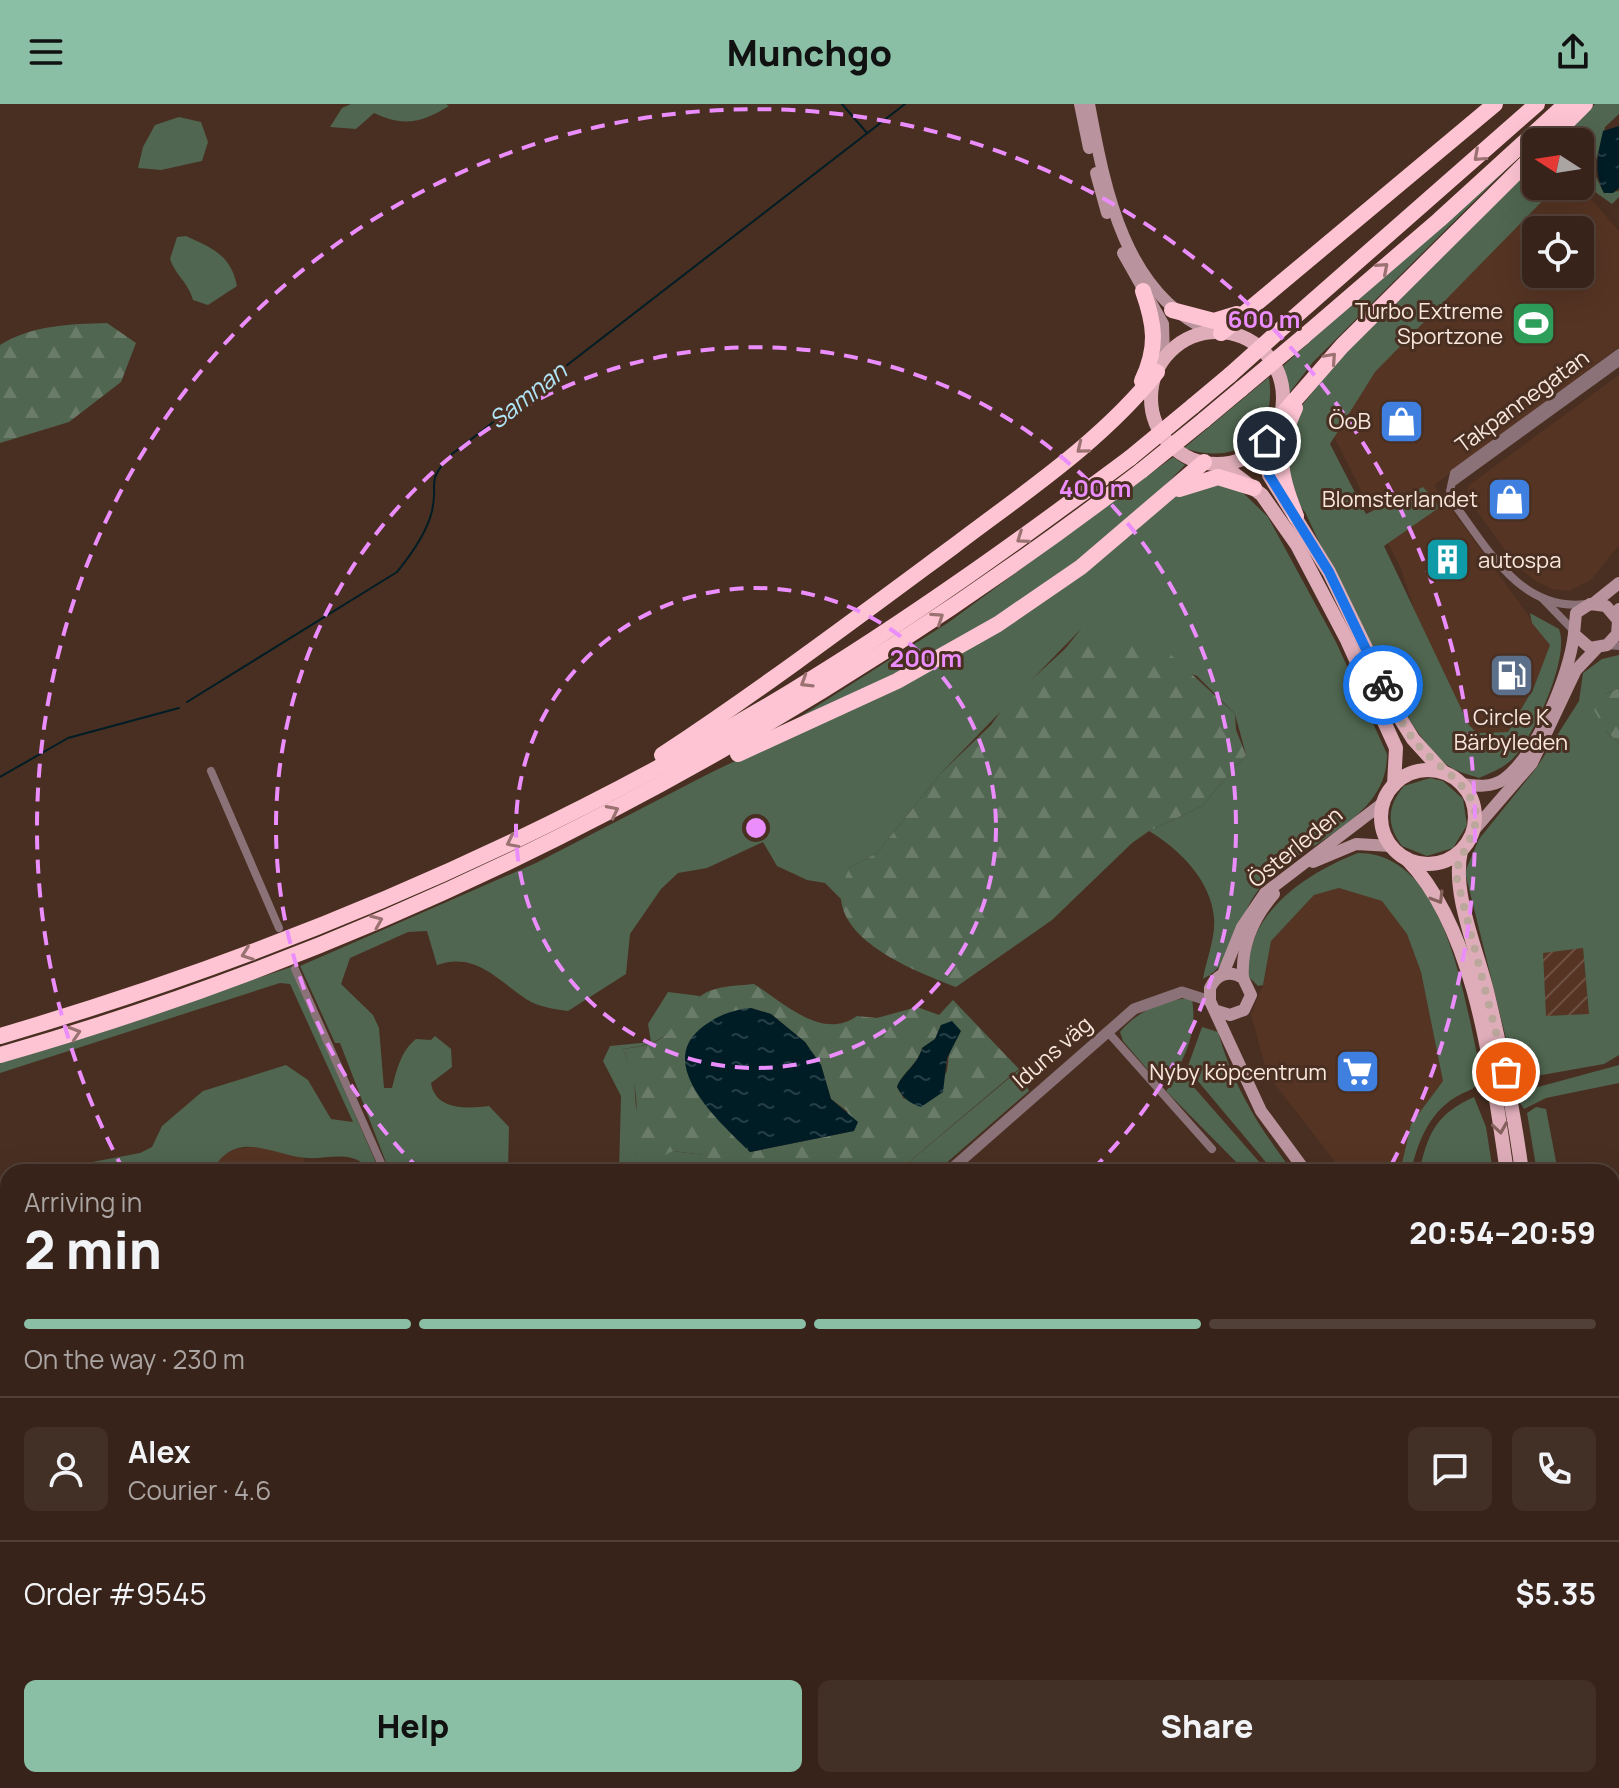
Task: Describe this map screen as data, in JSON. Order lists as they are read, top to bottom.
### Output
{
  "streets": {
    "main road": ["Österleden"],
    "street": ["Takpannegatan", "Iduns väg"]
  },
  "water": ["Samnan"],
  "places": {
    "sports": ["Turbo Extreme Sportzone"],
    "shop": ["ÖoB", "Blomsterlandet"],
    "building": ["autospa"],
    "fuel station": ["Circle K Bärbyleden"],
    "supermarket": ["Nyby köpcentrum"]
  },
  "north": "left",
  "page": {
    "header": "Munchgo",
    "heading": ["2 min", "Arriving in", "20:54–20:59"],
    "panel": [
      "Alex",
      "Courier · 4.6",
      "Order #9545",
      "$5.35"
    ],
    "bar": "On the way · 230 m",
    "buttons": ["Help", "Share"]
  },
  "rings": ["600 m", "400 m", "200 m"]
}
